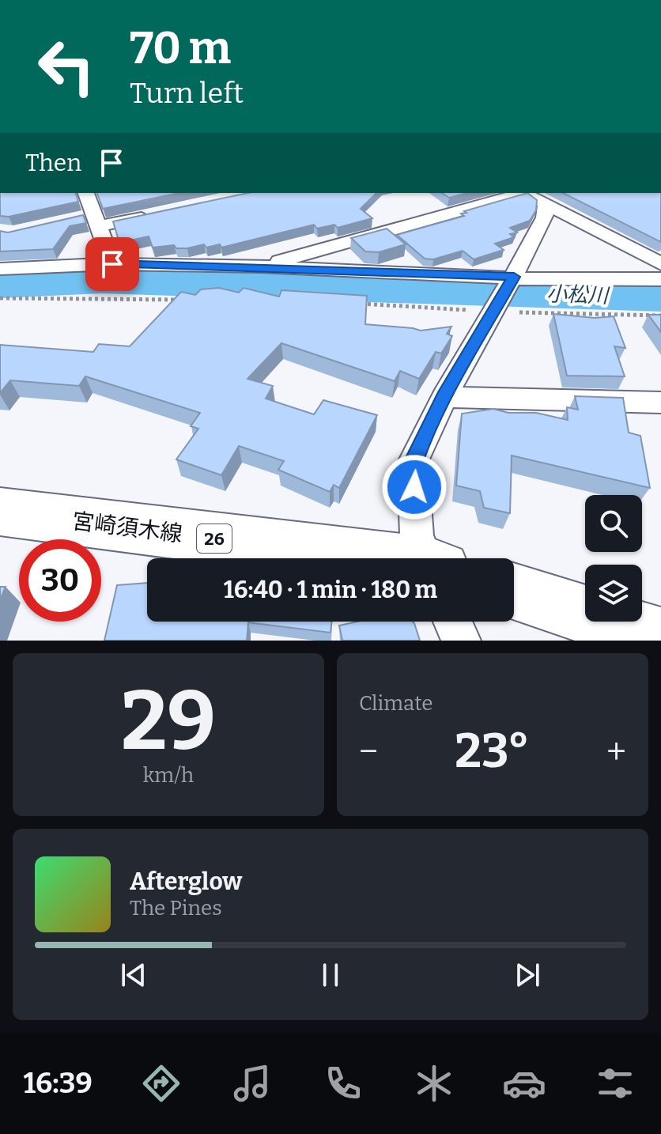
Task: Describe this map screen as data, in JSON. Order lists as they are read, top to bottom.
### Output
{
  "streets": {
    "main road": ["宮崎須木線", "26"]
  },
  "water": ["小松川"],
  "page": {
    "turn": ["70 m", "Turn left"],
    "then": "Then",
    "limit": "30",
    "trip": "16:40 · 1 min · 180 m",
    "tile": [
      ["29", "km/h"],
      "Climate"
    ],
    "heat": ["−", "23°", "+"],
    "song": ["Afterglow", "The Pines"],
    "tabs": "16:39"
  }
}
